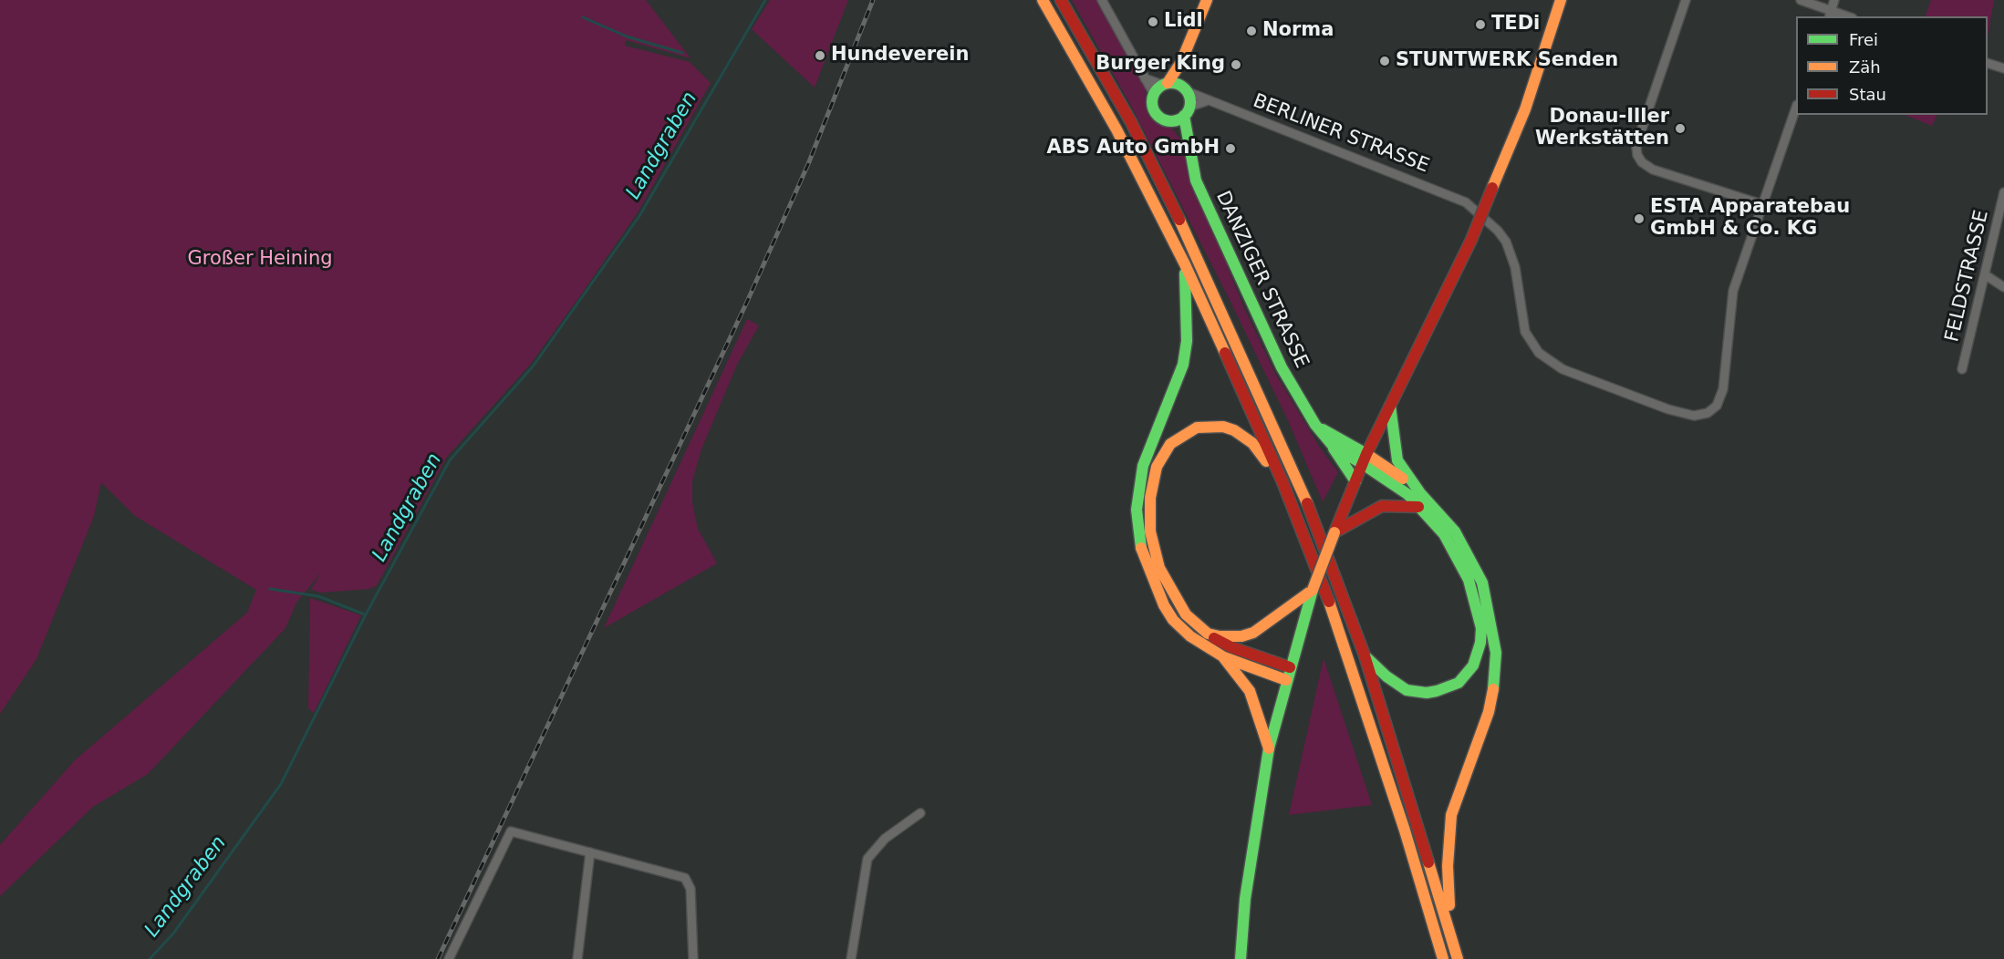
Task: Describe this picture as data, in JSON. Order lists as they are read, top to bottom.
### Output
{
  "streets": {
    "main road": ["DANZIGER STRASSE"],
    "street": ["BERLINER STRASSE", "FELDSTRASSE"]
  },
  "crossings": [
    ["BERLINER STRASSE", "DANZIGER STRASSE"]
  ],
  "water": ["Landgraben"],
  "parks": ["Großer Heining"],
  "places": [
    "Lidl",
    "TEDi",
    "Norma",
    "Hundeverein",
    "STUNTWERK Senden",
    "Burger King",
    "Donau-Iller Werkstätten",
    "ABS Auto GmbH",
    "ESTA Apparatebau GmbH & Co. KG"
  ],
  "legend": ["Frei", "Zäh", "Stau"]
}
